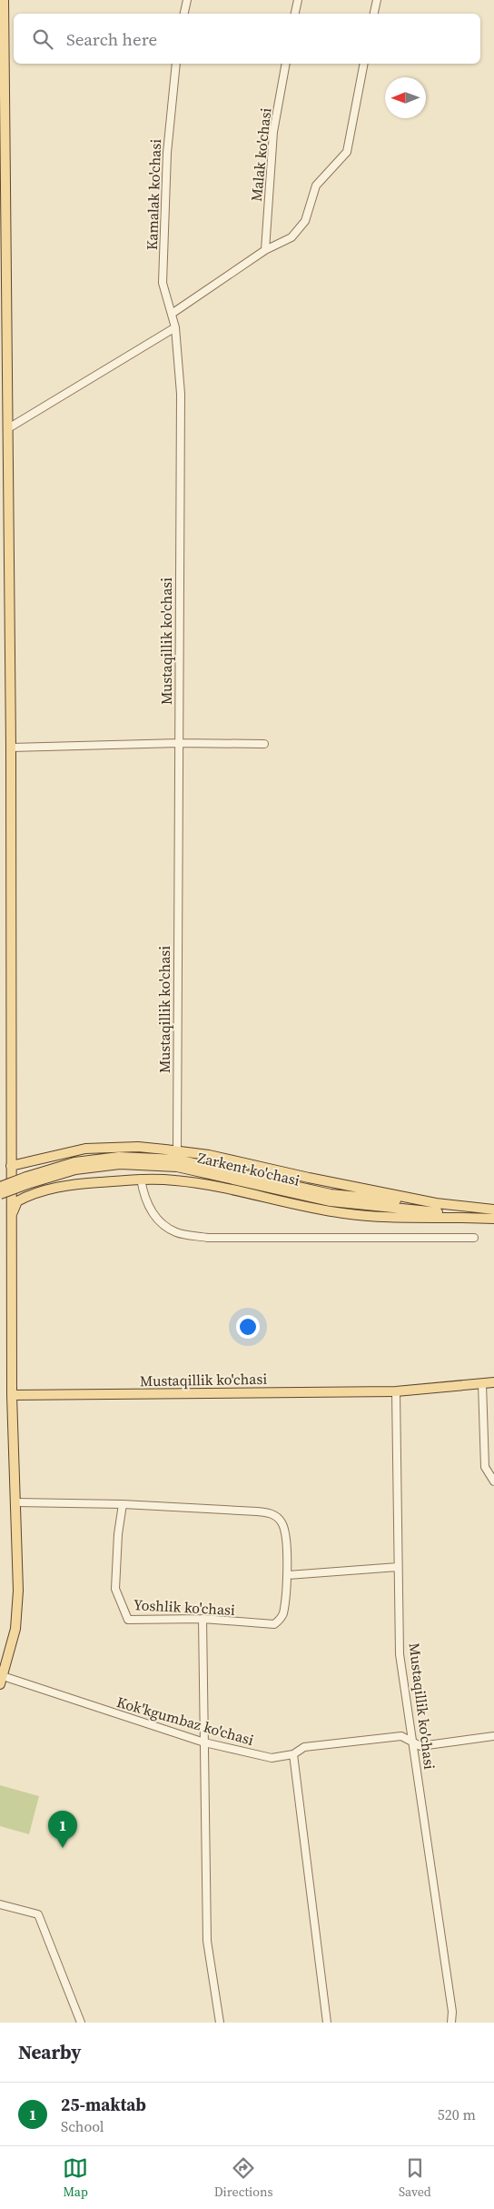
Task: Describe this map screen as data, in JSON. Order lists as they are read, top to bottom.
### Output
{
  "streets": {
    "main road": ["Mustaqillik ko'chasi", "Zarkent ko'chasi"],
    "street": [
      "Malak ko'chasi",
      "Kamalak ko'chasi",
      "Yoshlik ko'chasi",
      "Kok'kgumbaz ko'chasi"
    ]
  },
  "crossings": [
    ["Kamalak ko'chasi", "Mustaqillik ko'chasi"],
    ["Mustaqillik ko'chasi", "Kok'kgumbaz ko'chasi"]
  ],
  "north": "left",
  "page": {
    "search": "Search here",
    "pins": "1",
    "heading": "Nearby",
    "list": [
      {
        "mark": "1",
        "name": "25-maktab",
        "note": "School",
        "value": "520 m"
      }
    ],
    "nav": ["Map", "Directions", "Saved"]
  }
}
